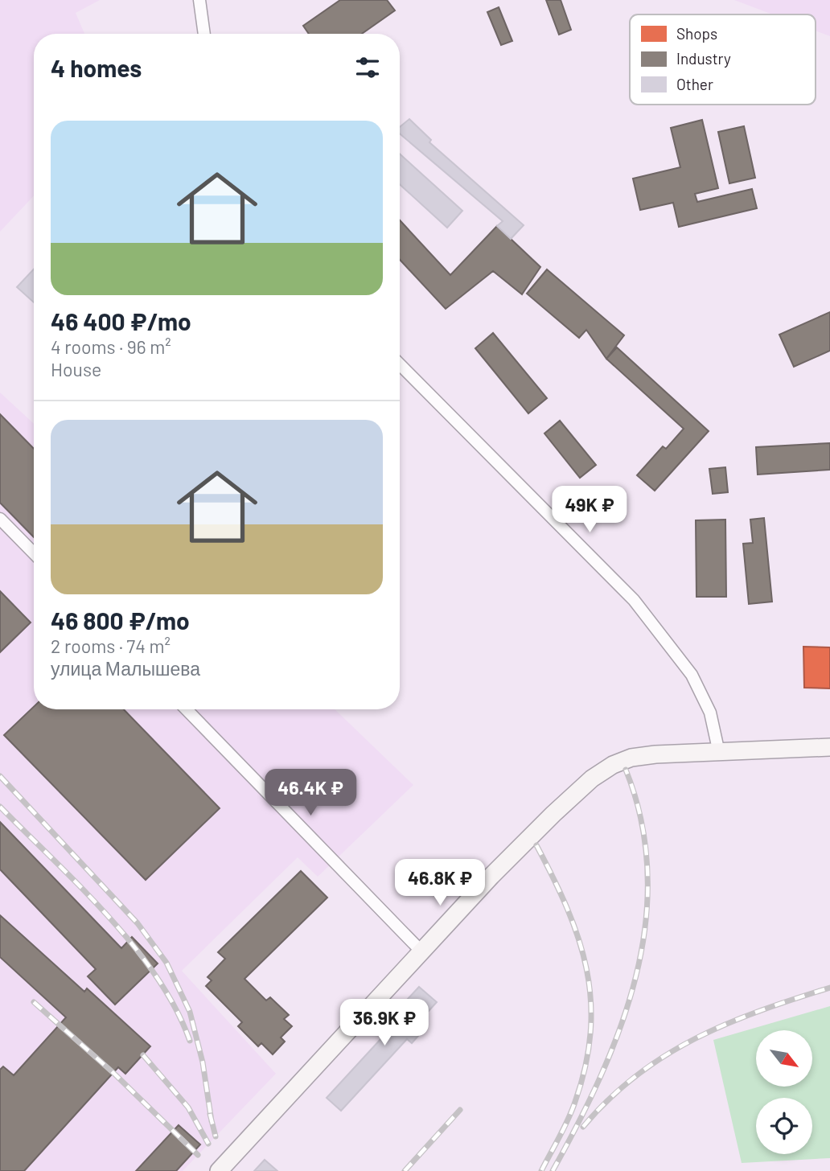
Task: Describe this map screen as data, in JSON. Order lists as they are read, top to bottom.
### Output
{
  "legend": ["Shops", "Industry", "Other"],
  "north": "bottom right",
  "page": {
    "heading": "4 homes",
    "list": [
      {
        "name": "46 400 ₽/mo",
        "note": "4 rooms · 96 m² · House"
      },
      {
        "name": "46 800 ₽/mo",
        "note": "2 rooms · 74 m² · улица Малышева"
      }
    ],
    "price": [
      "49K ₽",
      "46.4K ₽",
      "46.8K ₽",
      "36.9K ₽"
    ]
  }
}
